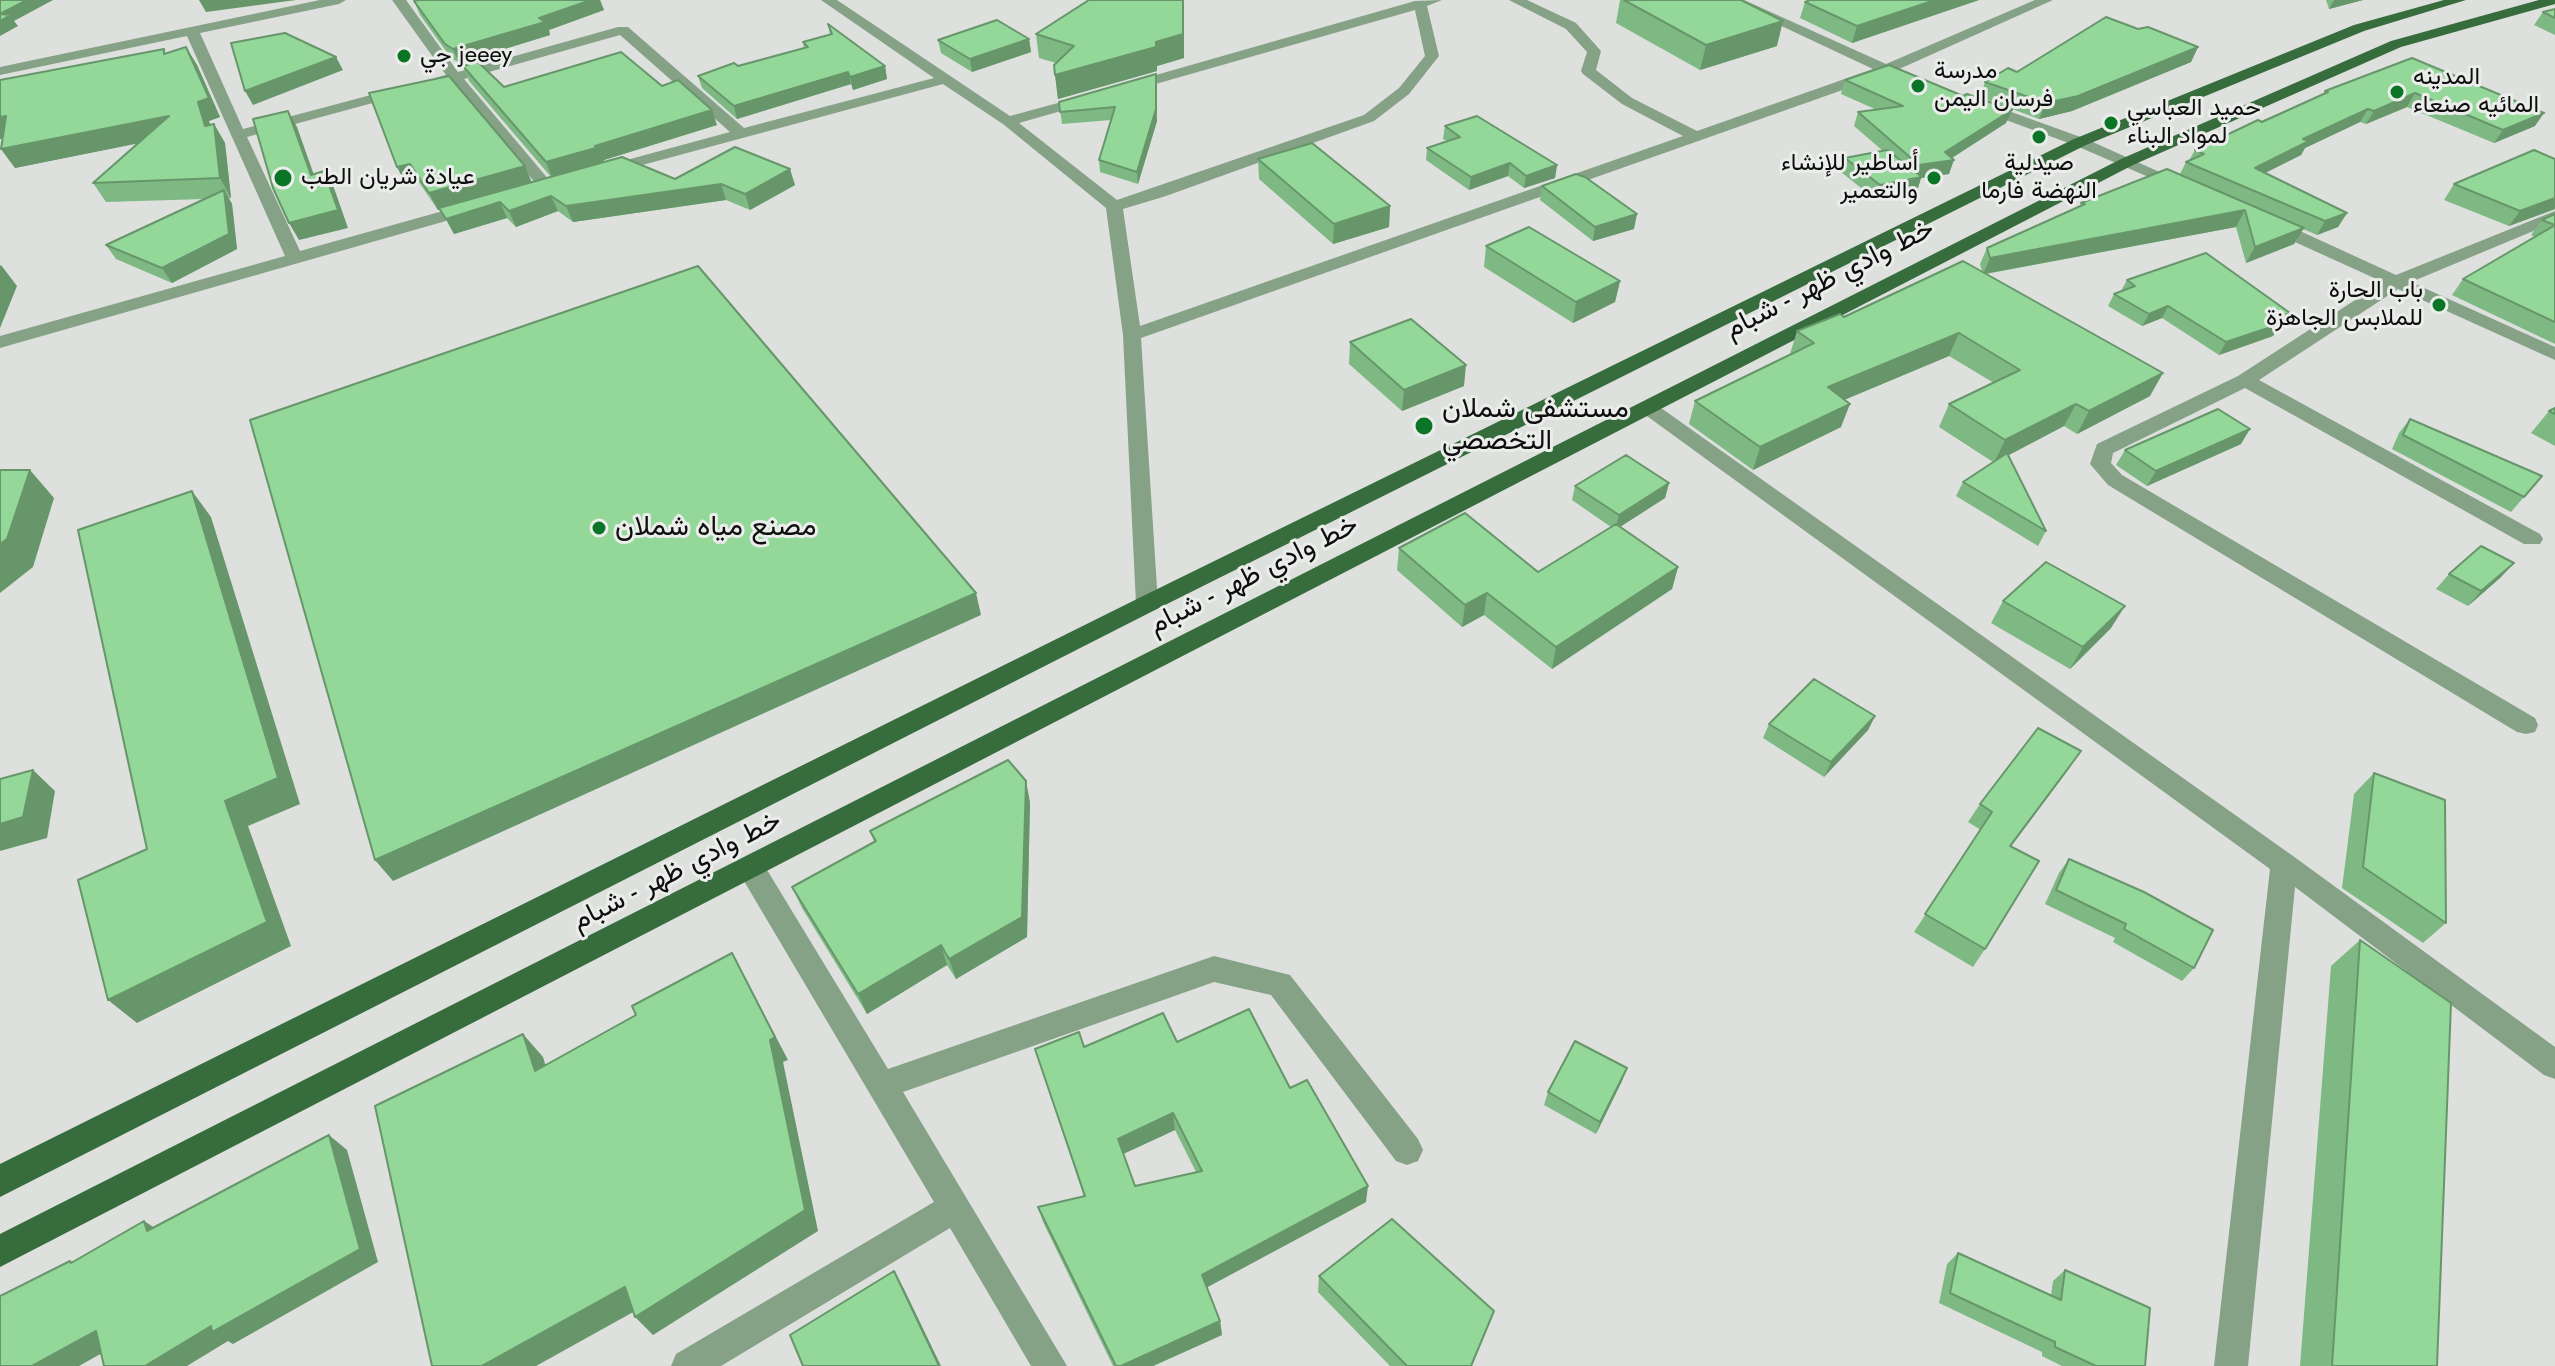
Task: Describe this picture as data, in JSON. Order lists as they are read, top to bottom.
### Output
{
  "streets": {
    "main road": ["خط وادي ظهر - شبام"]
  },
  "places": [
    "جي jeeey",
    "مدرسة فرسان اليمن",
    "المدينه المائيه صنعاء",
    "حميد العباسي لمواد البناء",
    "صيدلية النهضة فارما",
    "عيادة شريان الطب",
    "أساطير للإنشاء والتعمير",
    "باب الحارة للملابس الجاهزة",
    "مستشفى شملان التخصصي",
    "مصنع مياه شملان"
  ]
}
